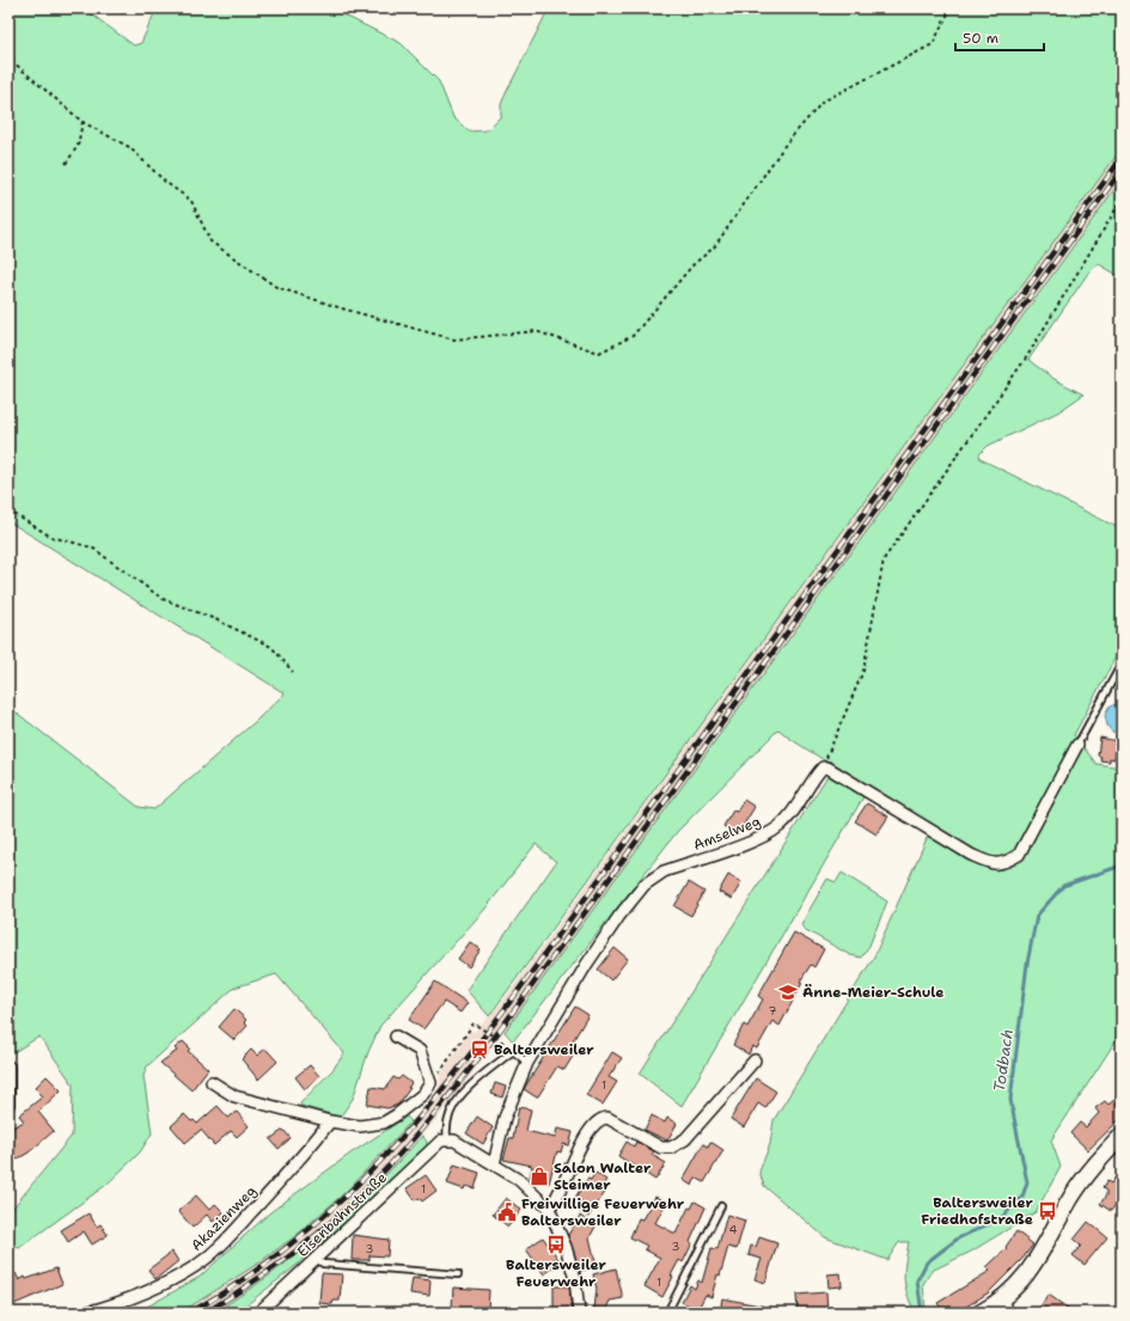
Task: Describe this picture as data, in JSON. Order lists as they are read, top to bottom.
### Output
{
  "streets": {
    "street": ["Amselweg", "Eisenbahnstraße", "Akazienweg"]
  },
  "water": ["Todbach"],
  "places": {
    "school or university": ["Änne-Meier-Schule"],
    "station": ["Baltersweiler"],
    "shop": ["Salon Walter Steimer"],
    "bus stop": ["Baltersweiler Friedhofstraße", "Baltersweiler Feuerwehr"],
    "public building": ["Freiwillige Feuerwehr Baltersweiler"]
  },
  "house_numbers": [
    "7",
    "1",
    "1",
    "4",
    "3",
    "3",
    "1"
  ],
  "scale_bar": "50 m"
}
